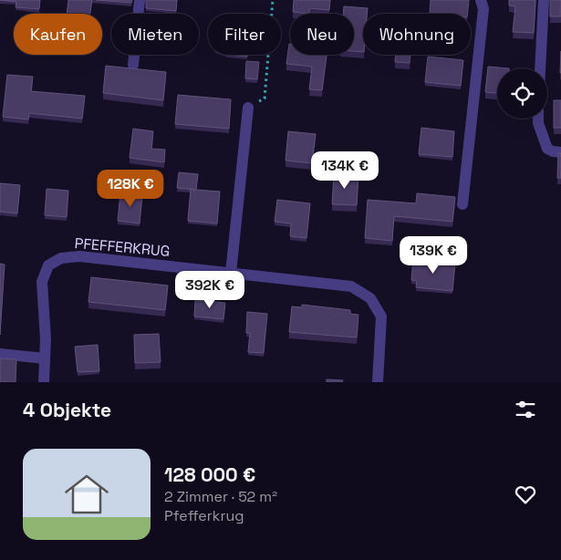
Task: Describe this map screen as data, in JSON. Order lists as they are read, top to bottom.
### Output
{
  "streets": {
    "street": ["PFEFFERKRUG"]
  },
  "page": {
    "chip": [
      "Kaufen",
      "Mieten",
      "Filter",
      "Neu",
      "Wohnung"
    ],
    "price": [
      "134K €",
      "128K €",
      "139K €",
      "392K €"
    ],
    "heading": "4 Objekte",
    "list": [
      {
        "name": "128 000 €",
        "note": "2 Zimmer · 52 m² · Pfefferkrug"
      }
    ]
  }
}
